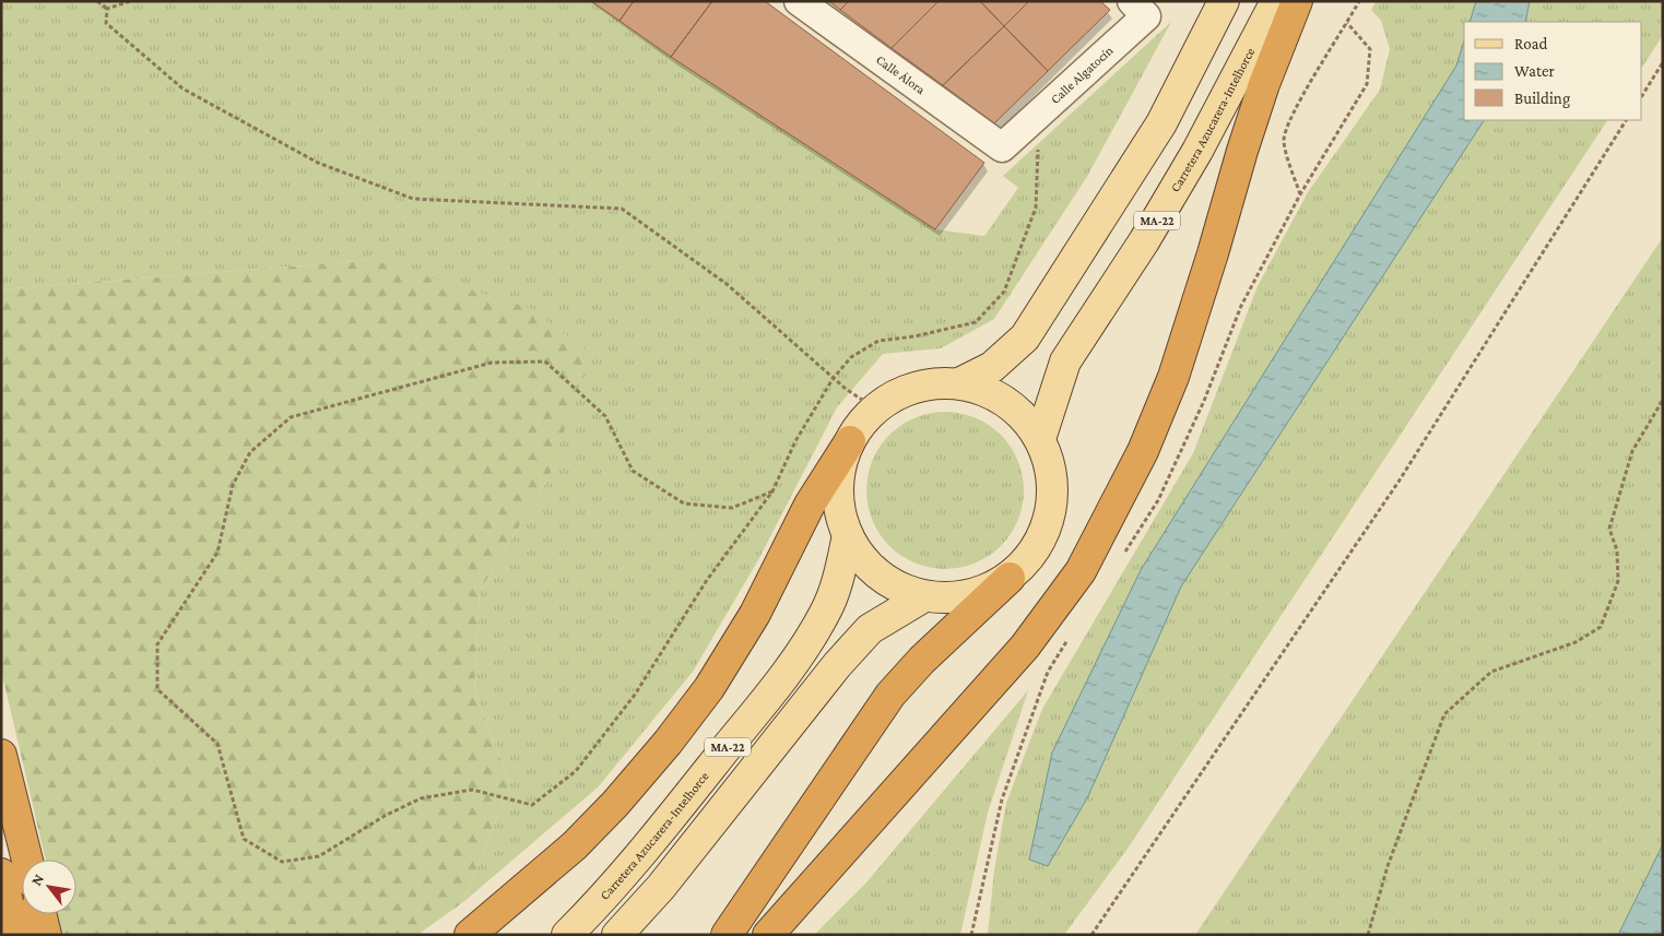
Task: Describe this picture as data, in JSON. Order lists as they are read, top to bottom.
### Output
{
  "streets": {
    "main road": ["Carretera Azucarera-Intelhorce", "MA-22"],
    "street": ["Calle Álora", "Calle Algatocín"]
  },
  "crossings": [
    ["Calle Álora", "Calle Algatocín"],
    ["Carretera Azucarera-Intelhorce", "MA-22"]
  ],
  "legend": ["Road", "Water", "Building"],
  "north": "top left"
}
